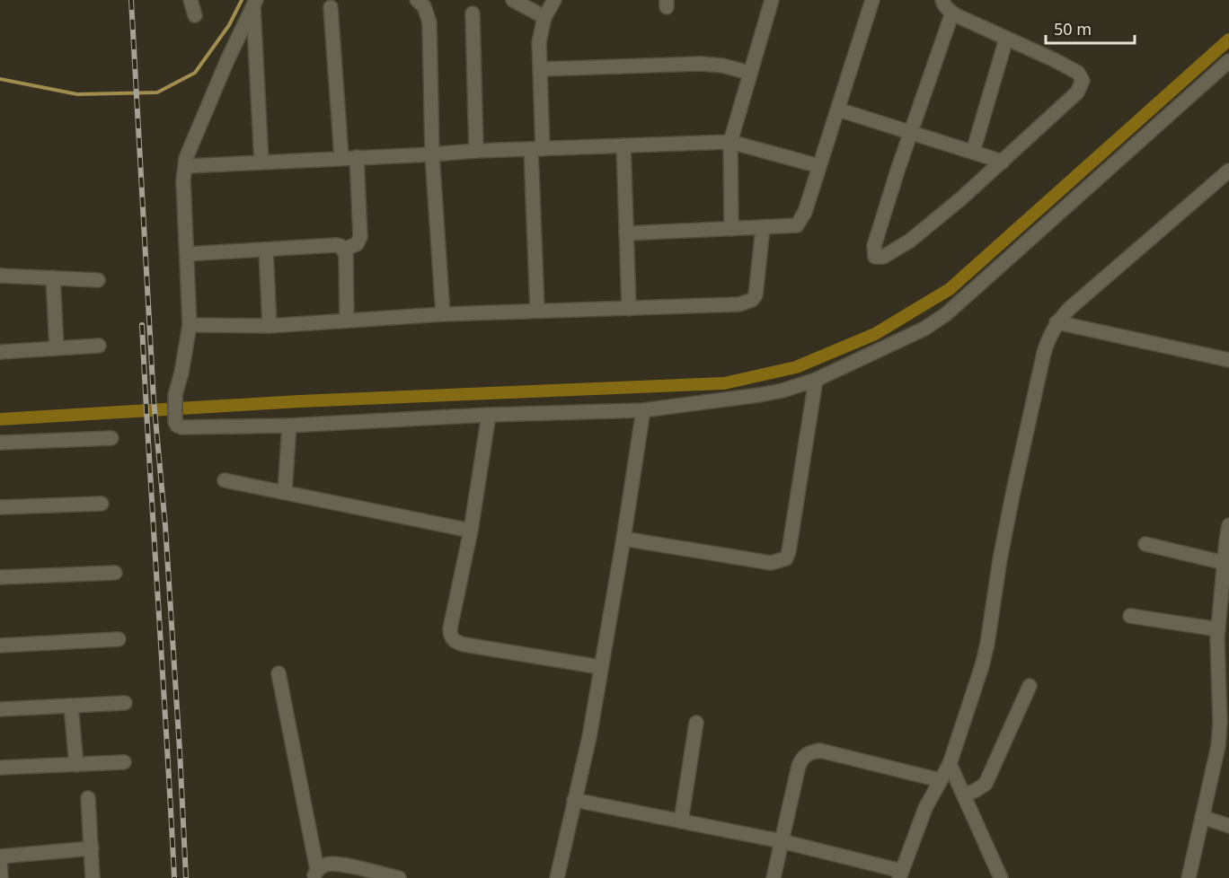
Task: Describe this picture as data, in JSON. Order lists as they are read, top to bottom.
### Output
{
  "scale_bar": "50 m"
}
